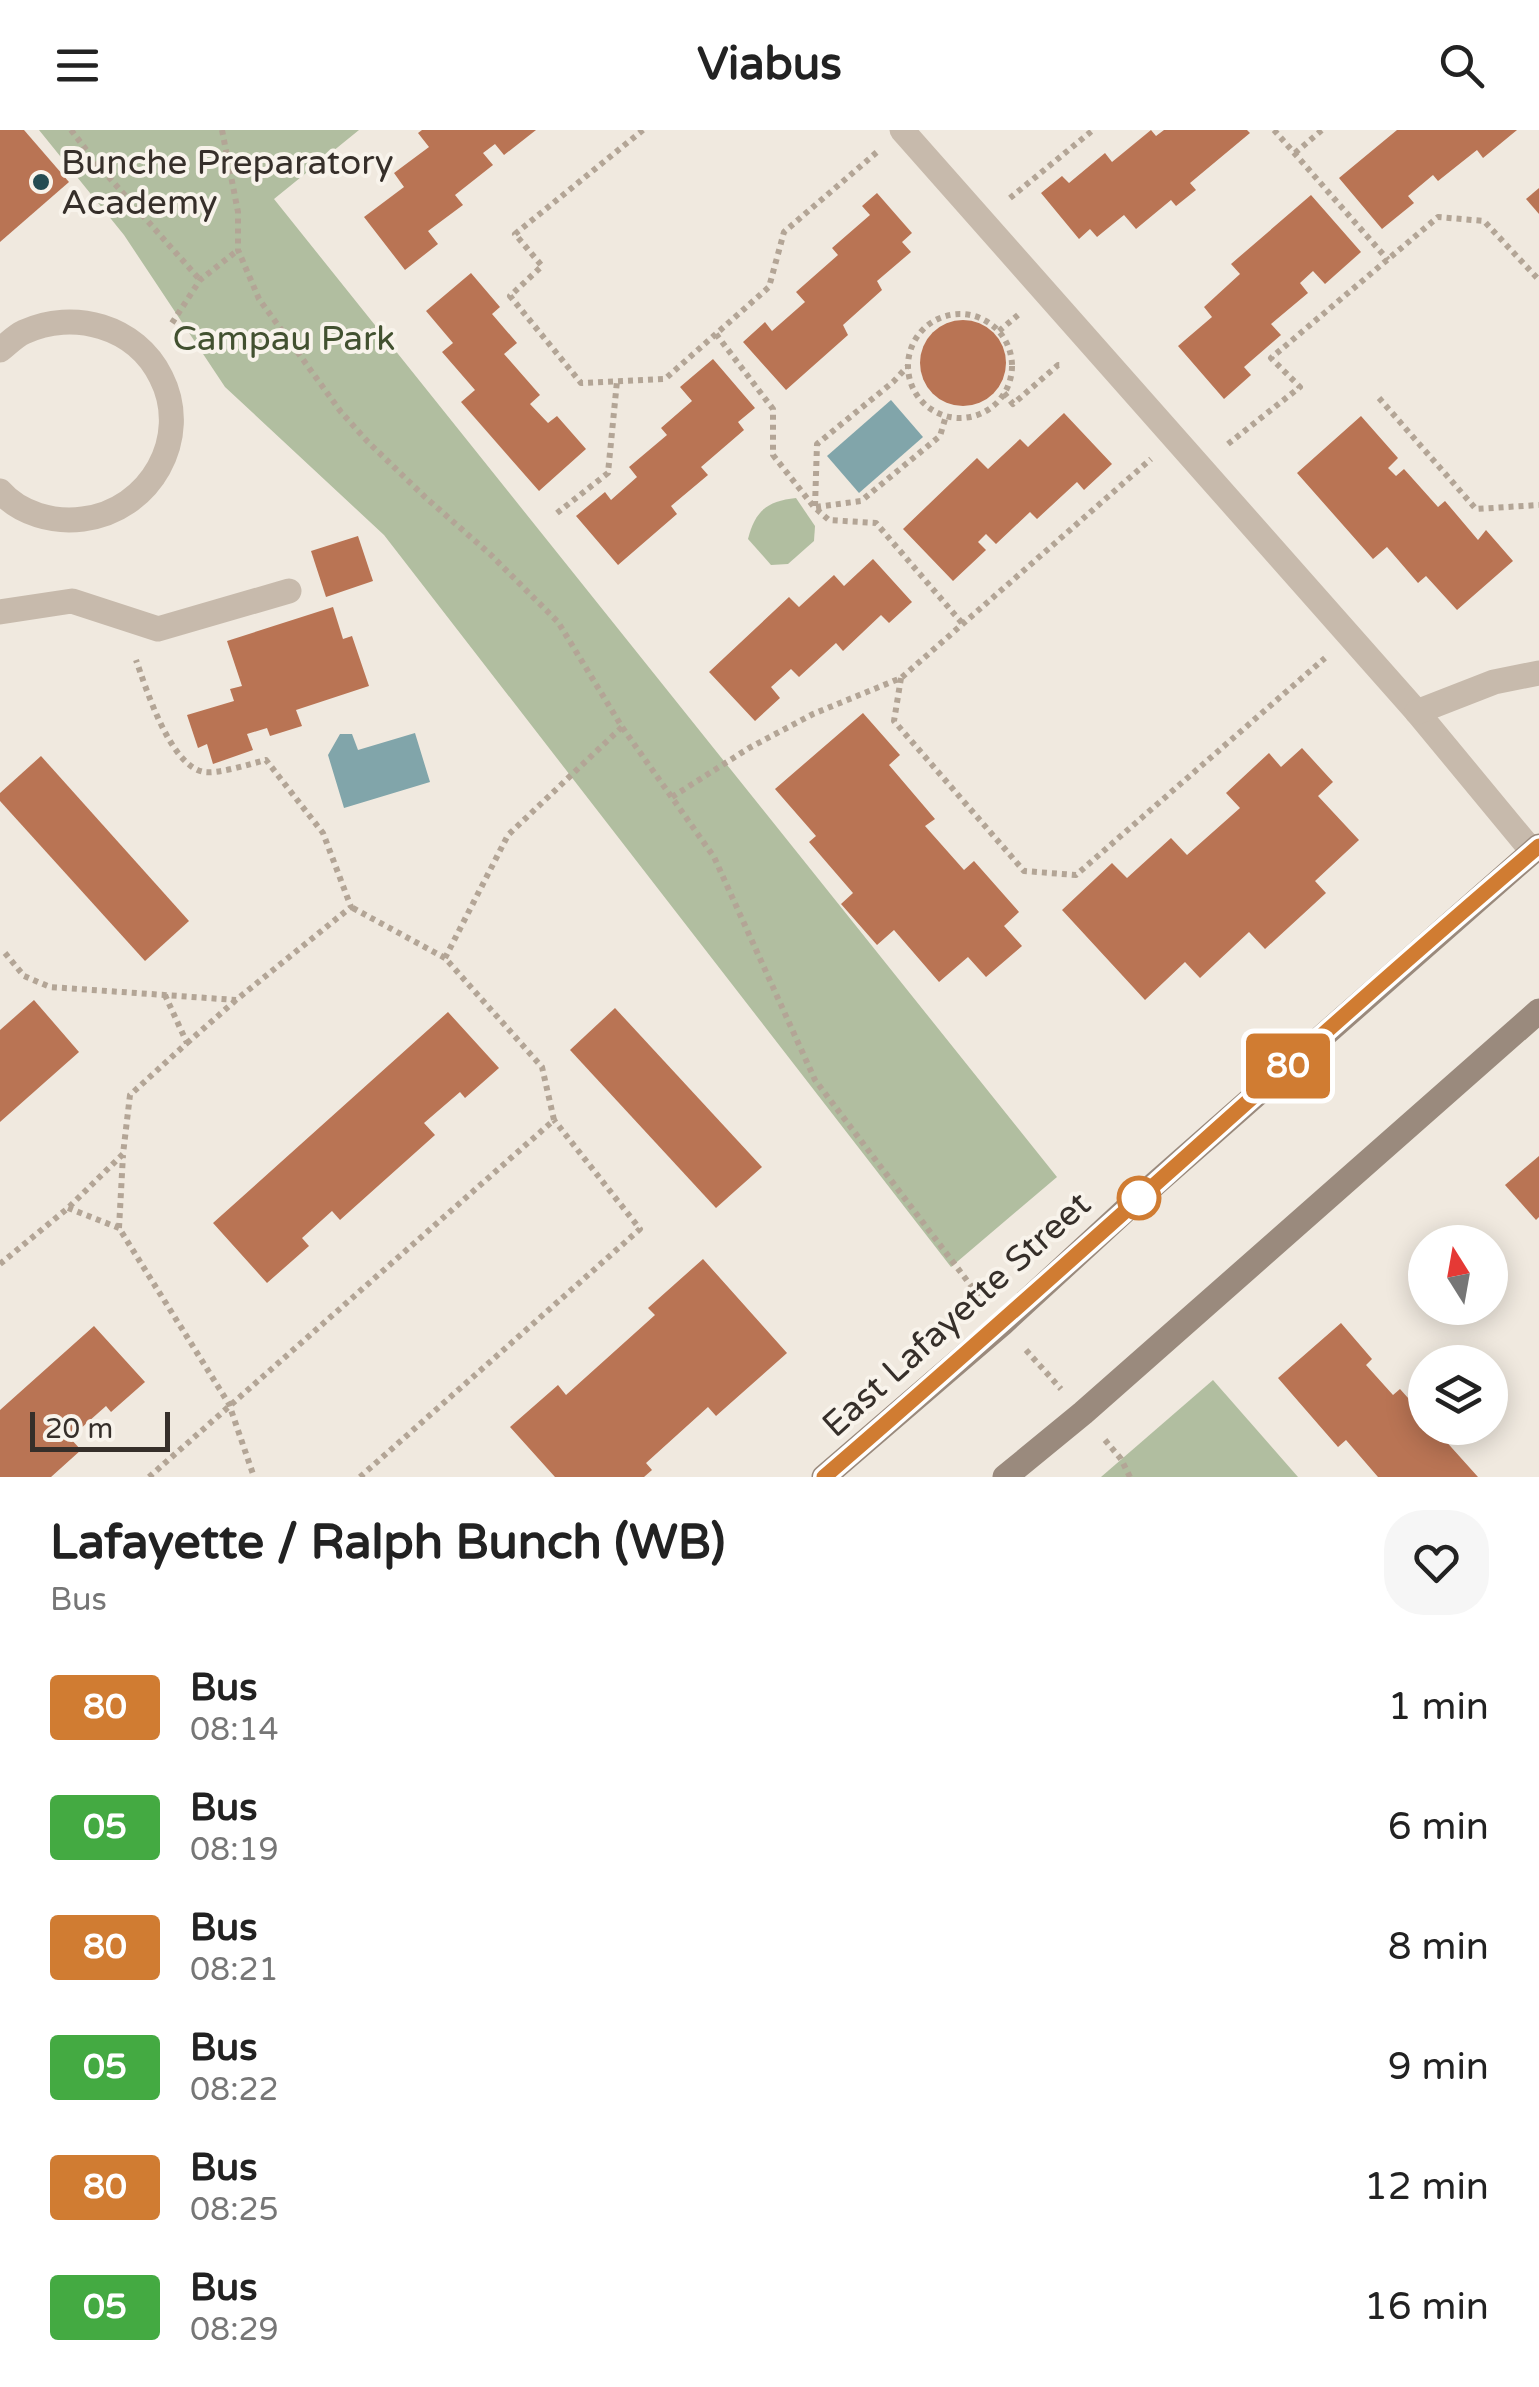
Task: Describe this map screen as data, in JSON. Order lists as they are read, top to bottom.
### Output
{
  "streets": {
    "street": ["East Lafayette Street"]
  },
  "parks": ["Campau Park"],
  "places": ["Bunche Preparatory Academy"],
  "lines": ["bus line 80"],
  "scale_bar": "20 m",
  "north": "top",
  "page": {
    "header": "Viabus",
    "on_map": "80",
    "scale": "20 m",
    "heading": ["Lafayette / Ralph Bunch (WB)", "Bus"],
    "list": [
      {
        "mark": "80",
        "name": "Bus",
        "note": "08:14",
        "value": "1 min"
      },
      {
        "mark": "05",
        "name": "Bus",
        "note": "08:19",
        "value": "6 min"
      },
      {
        "mark": "80",
        "name": "Bus",
        "note": "08:21",
        "value": "8 min"
      },
      {
        "mark": "05",
        "name": "Bus",
        "note": "08:22",
        "value": "9 min"
      },
      {
        "mark": "80",
        "name": "Bus",
        "note": "08:25",
        "value": "12 min"
      },
      {
        "mark": "05",
        "name": "Bus",
        "note": "08:29",
        "value": "16 min"
      }
    ]
  }
}
